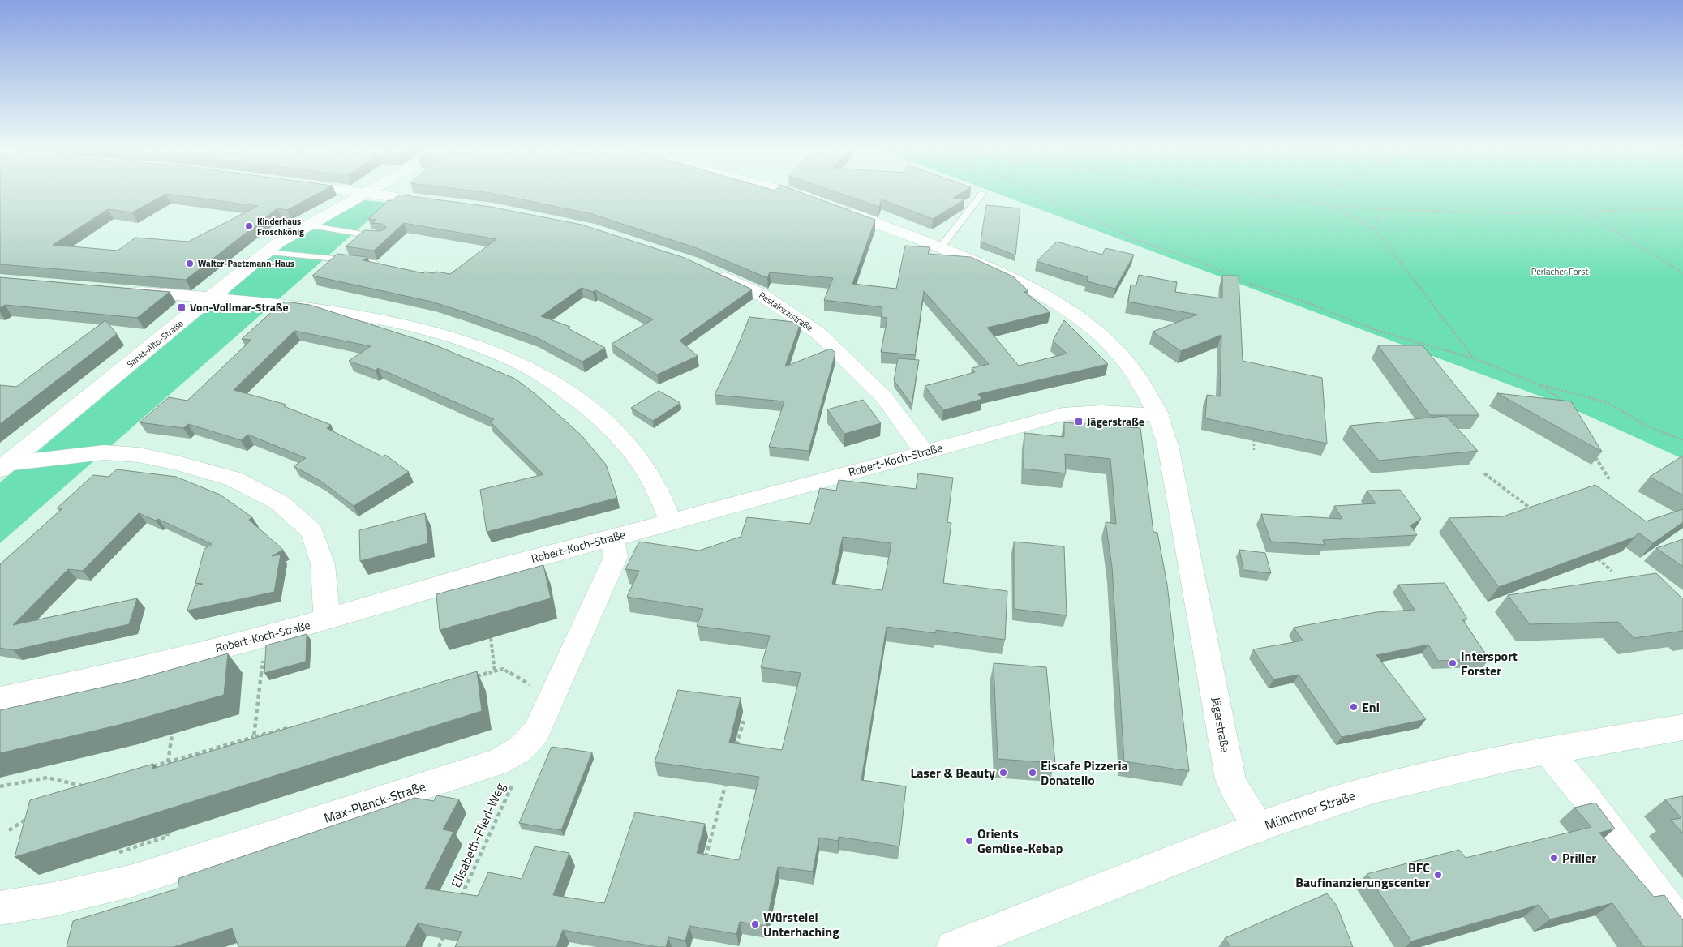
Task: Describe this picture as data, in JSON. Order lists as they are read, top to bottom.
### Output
{
  "streets": {
    "street": [
      "Pestalozzistraße",
      "Sankt-Alto-Straße",
      "Robert-Koch-Straße",
      "Jägerstraße",
      "Max-Planck-Straße",
      "Münchner Straße"
    ],
    "path": ["Elisabeth-Flierl-Weg"]
  },
  "crossings": [
    ["Pestalozzistraße", "Robert-Koch-Straße"],
    ["Robert-Koch-Straße", "Jägerstraße"],
    ["Robert-Koch-Straße", "Max-Planck-Straße"],
    ["Jägerstraße", "Münchner Straße"]
  ],
  "parks": ["Perlacher Forst"],
  "places": {
    "other": [
      "Kinderhaus Froschkönig",
      "Walter-Paetzmann-Haus",
      "Intersport Forster",
      "Eni",
      "Laser & Beauty",
      "Eiscafe Pizzeria Donatello",
      "Orients Gemüse-Kebap",
      "Priller",
      "BFC Baufinanzierungscenter",
      "Würstelei Unterhaching"
    ],
    "transit": ["Von-Vollmar-Straße", "Jägerstraße"]
  }
}
